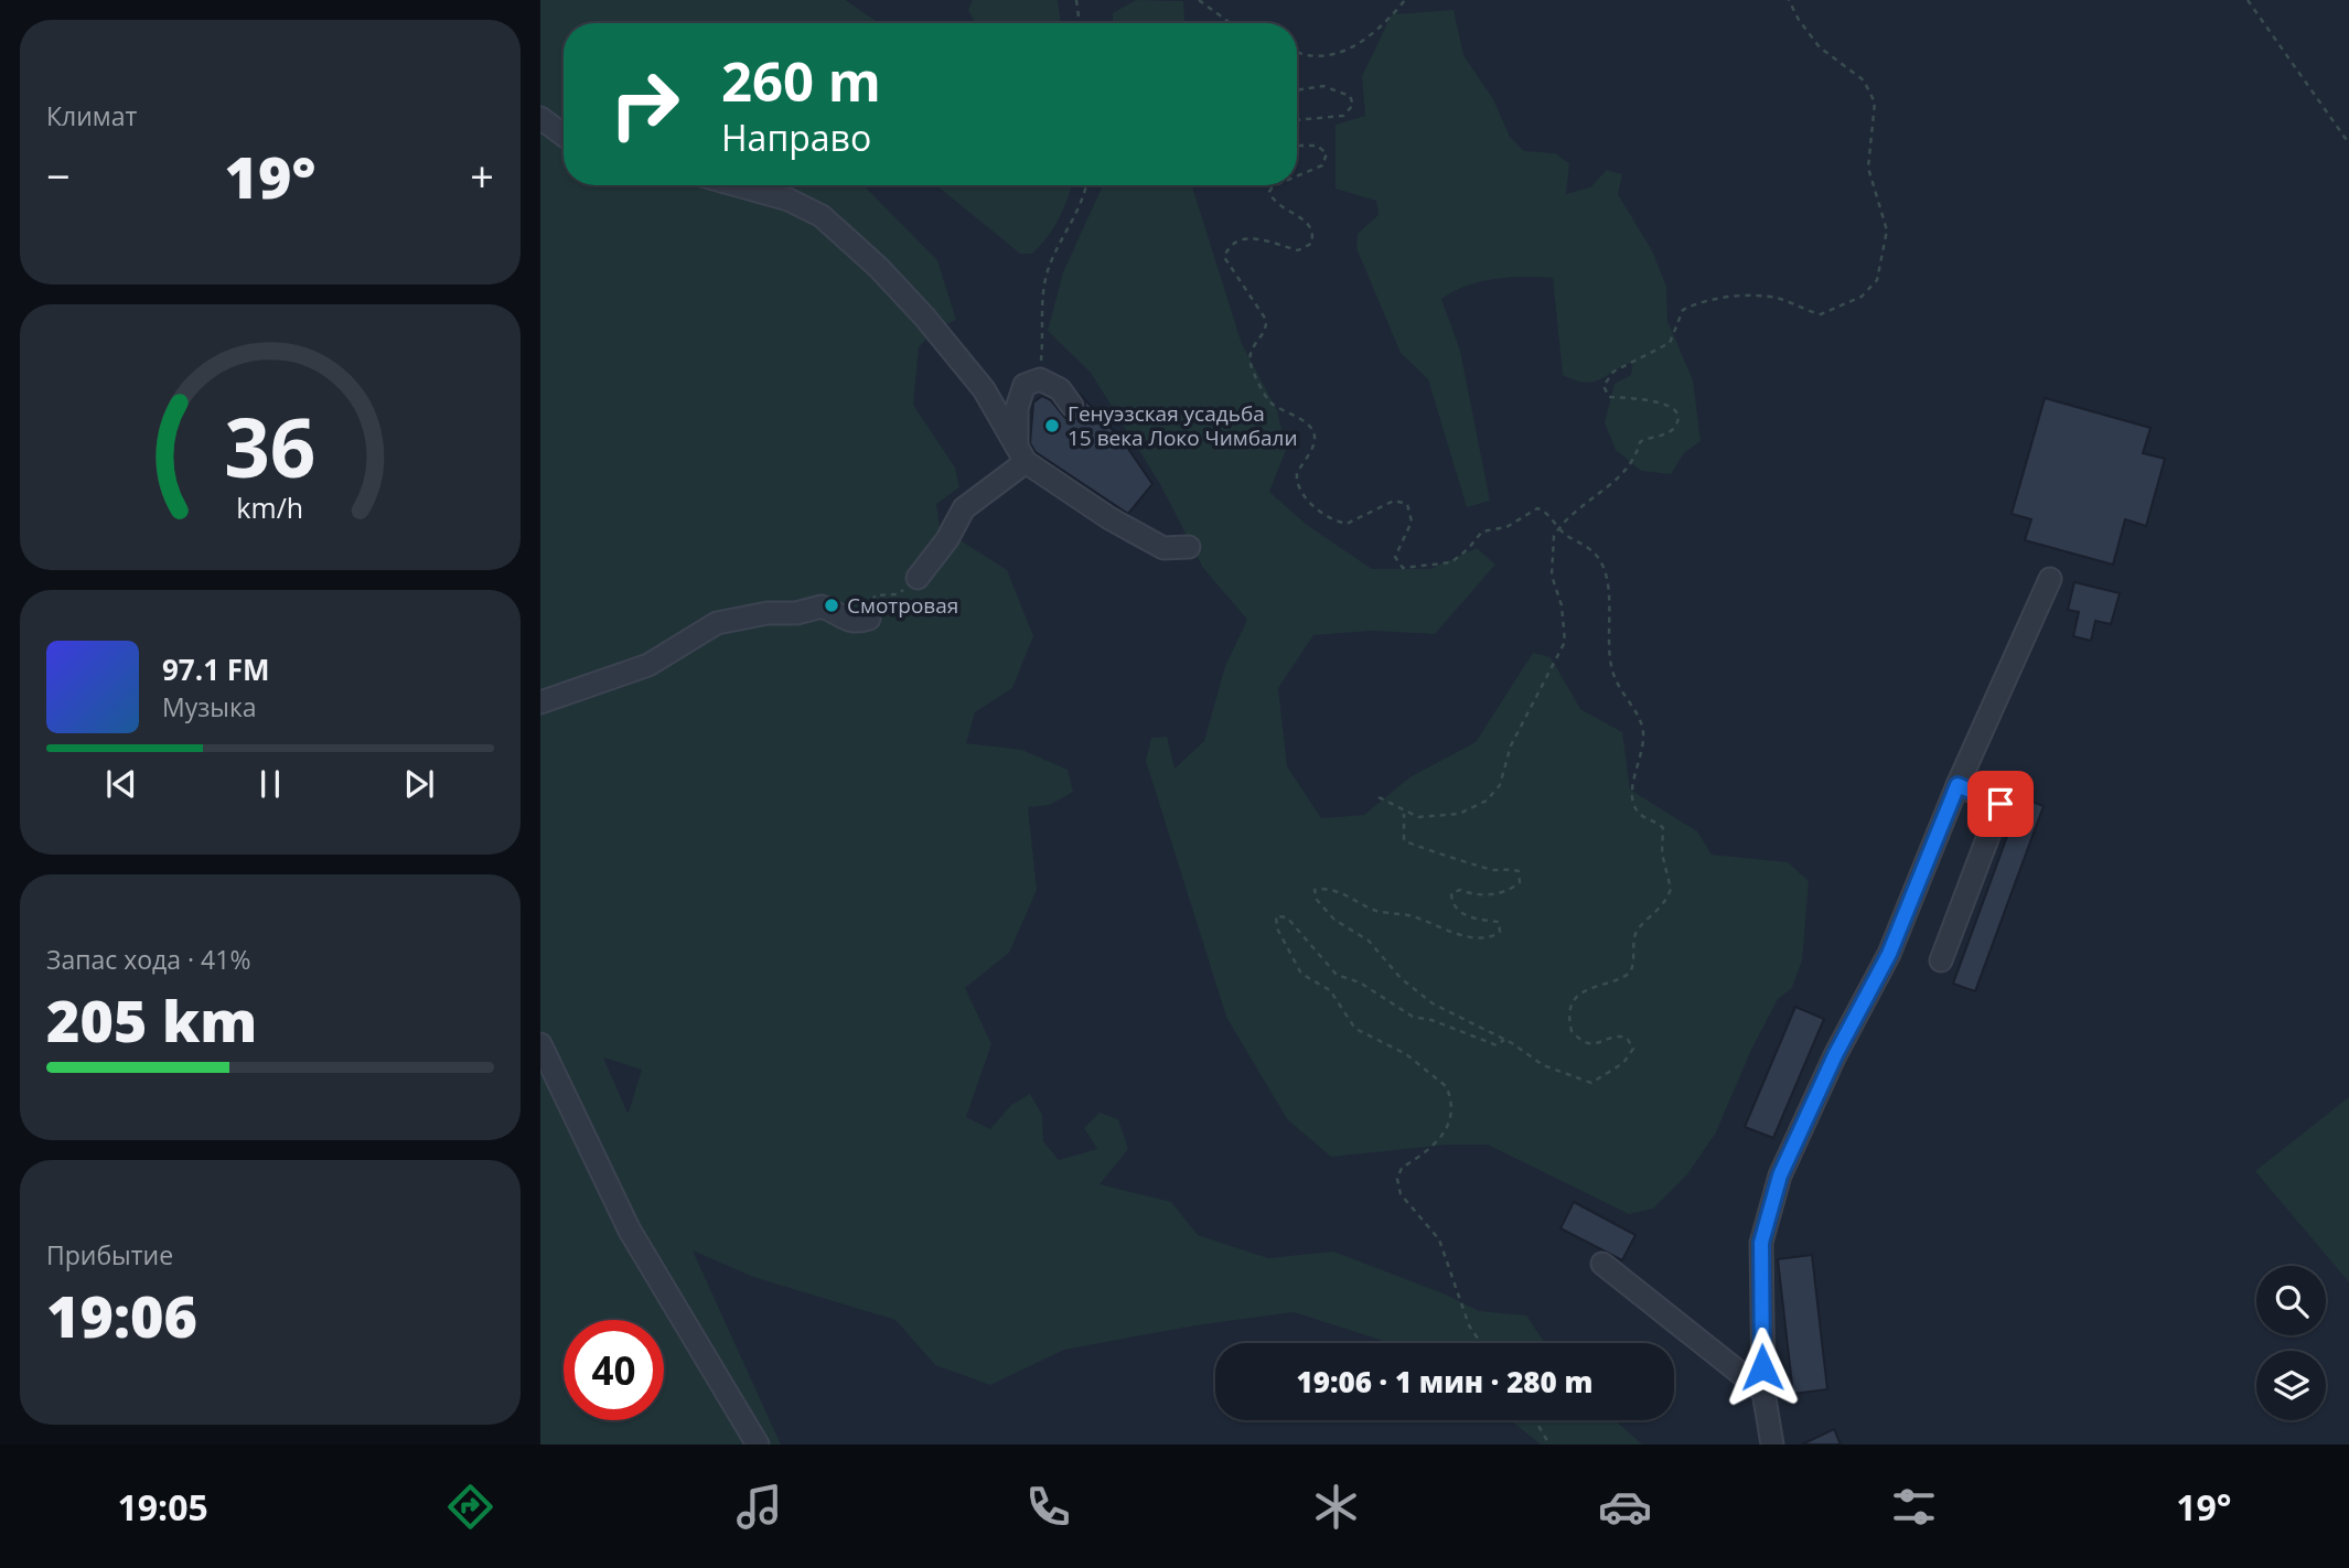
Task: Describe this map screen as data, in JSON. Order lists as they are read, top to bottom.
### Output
{
  "places": ["Генуэзская усадьба 15 века Локо Чимбали", "Смотровая"],
  "page": {
    "tile": [
      "Климат",
      ["Запас хода · 41%", "205 km"],
      ["Прибытие", "19:06"]
    ],
    "turn": ["260 m", "Направо"],
    "heat": ["−", "19°", "+"],
    "song": ["97.1 FM", "Музыка"],
    "limit": "40",
    "trip": "19:06 · 1 мин · 280 m",
    "tabs": ["19:05", "19°"],
    "gauge": ["36", "km/h"]
  }
}
